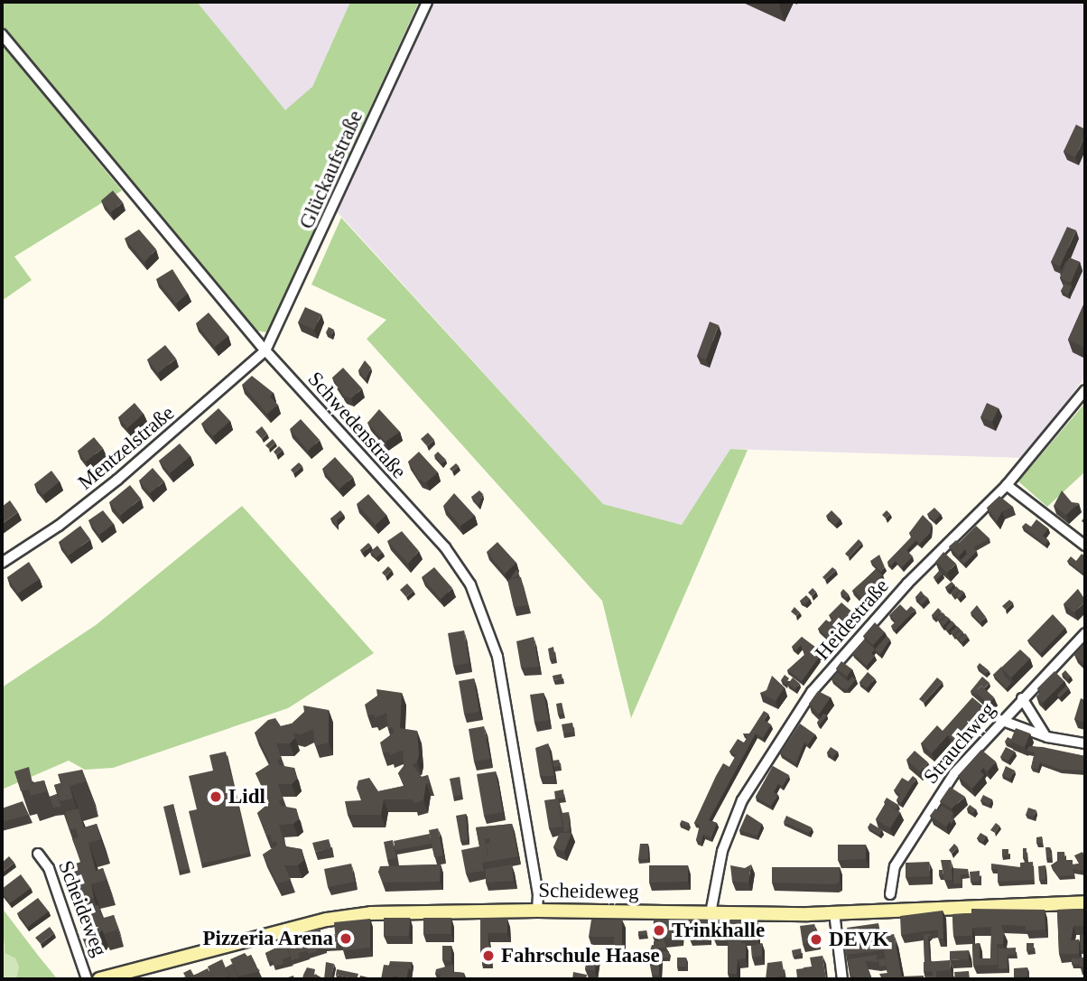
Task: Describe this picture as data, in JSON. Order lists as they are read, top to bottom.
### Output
{
  "streets": {
    "street": [
      "Glückaufstraße",
      "Schwedenstraße",
      "Mentzelstraße",
      "Heidestraße",
      "Strauchweg",
      "Scheideweg"
    ]
  },
  "crossings": [
    ["Glückaufstraße", "Schwedenstraße"],
    ["Glückaufstraße", "Mentzelstraße"],
    ["Schwedenstraße", "Mentzelstraße"],
    ["Schwedenstraße", "Scheideweg"],
    ["Heidestraße", "Scheideweg"]
  ],
  "places": [
    "Lidl",
    "Trinkhalle",
    "Pizzeria Arena",
    "DEVK",
    "Fahrschule Haase"
  ]
}
